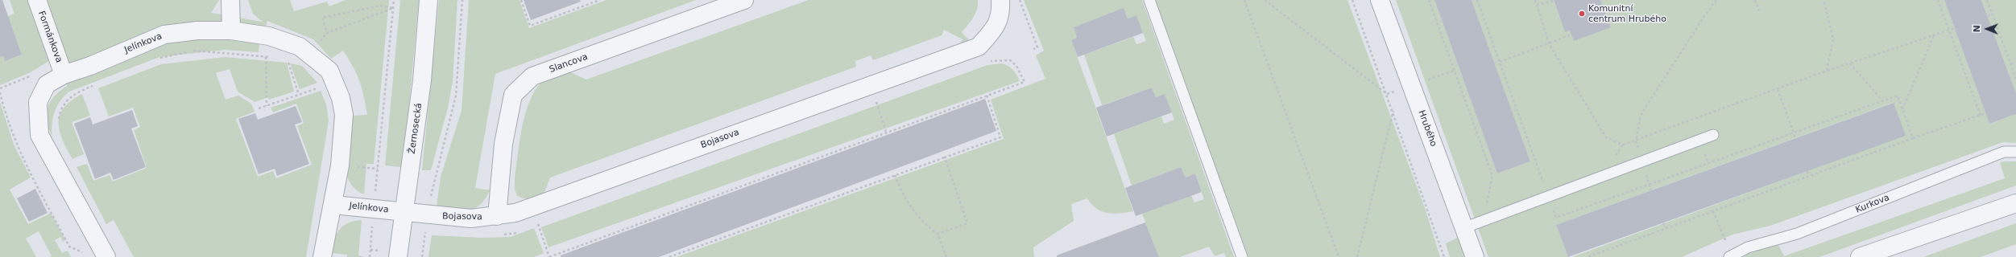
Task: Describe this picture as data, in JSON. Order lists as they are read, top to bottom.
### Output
{
  "streets": {
    "street": [
      "Formánkova",
      "Jelínkova",
      "Slancova",
      "Žernosecká",
      "Hrubého",
      "Bojasova"
    ],
    "lane": ["Kurkova"]
  },
  "crossings": [
    ["Formánkova", "Jelínkova"],
    ["Jelínkova", "Žernosecká"],
    ["Jelínkova", "Bojasova"],
    ["Slancova", "Bojasova"],
    ["Žernosecká", "Bojasova"]
  ],
  "places": ["Komunitní centrum Hrubého"],
  "north": "left"
}
